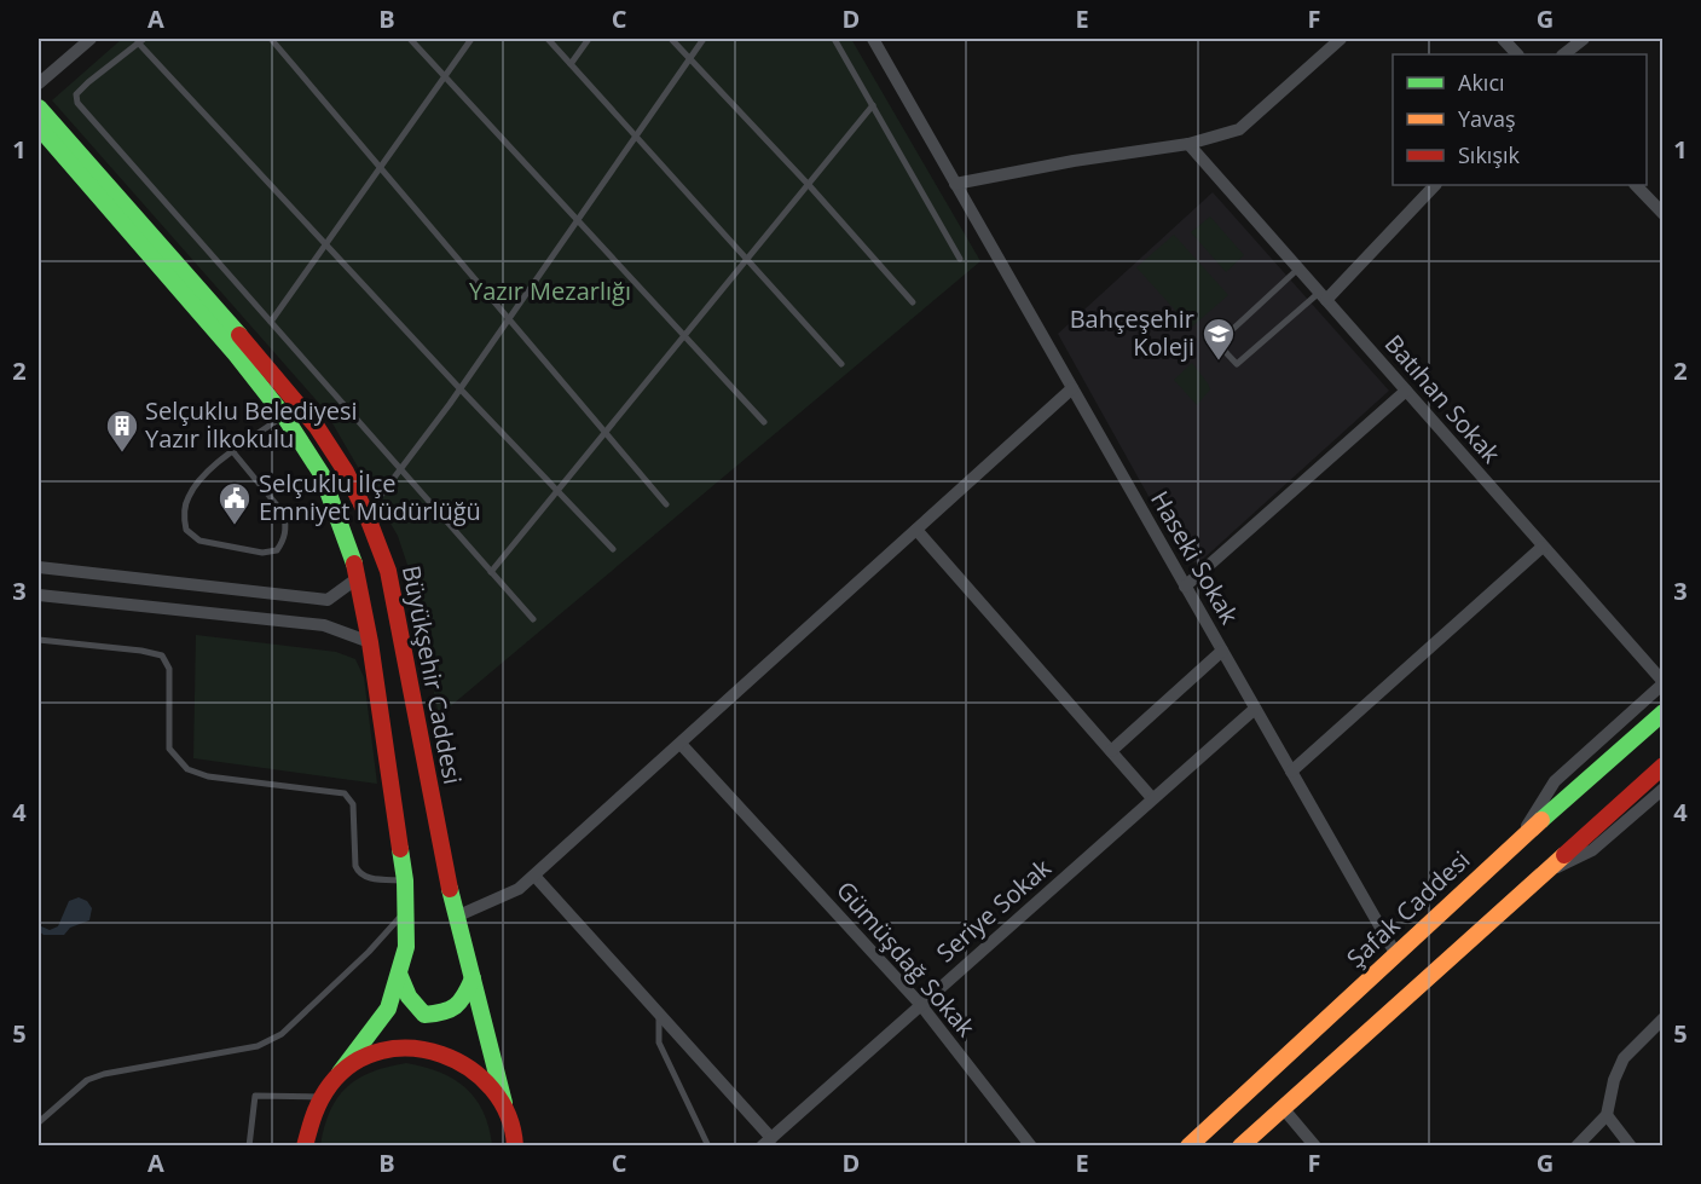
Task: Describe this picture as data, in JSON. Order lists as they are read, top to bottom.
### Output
{
  "streets": {
    "street": [
      "Batıhan Sokak",
      "Haseki Sokak",
      "Büyükşehir Caddesi",
      "Şafak Caddesi",
      "Seriye Sokak",
      "Gümüşdağ Sokak"
    ]
  },
  "crossings": [
    ["Haseki Sokak", "Şafak Caddesi"],
    ["Haseki Sokak", "Seriye Sokak"],
    ["Seriye Sokak", "Gümüşdağ Sokak"]
  ],
  "parks": ["Yazır Mezarlığı"],
  "places": {
    "school or university": ["Bahçeşehir Koleji"],
    "building": ["Selçuklu Belediyesi Yazır İlkokulu"],
    "public building": ["Selçuklu İlçe Emniyet Müdürlüğü"]
  },
  "legend": ["Akıcı", "Yavaş", "Sıkışık"],
  "grid": {
    "columns": [
      "A",
      "B",
      "C",
      "D",
      "E",
      "F",
      "G"
    ],
    "rows": [
      "1",
      "2",
      "3",
      "4",
      "5"
    ]
  }
}
